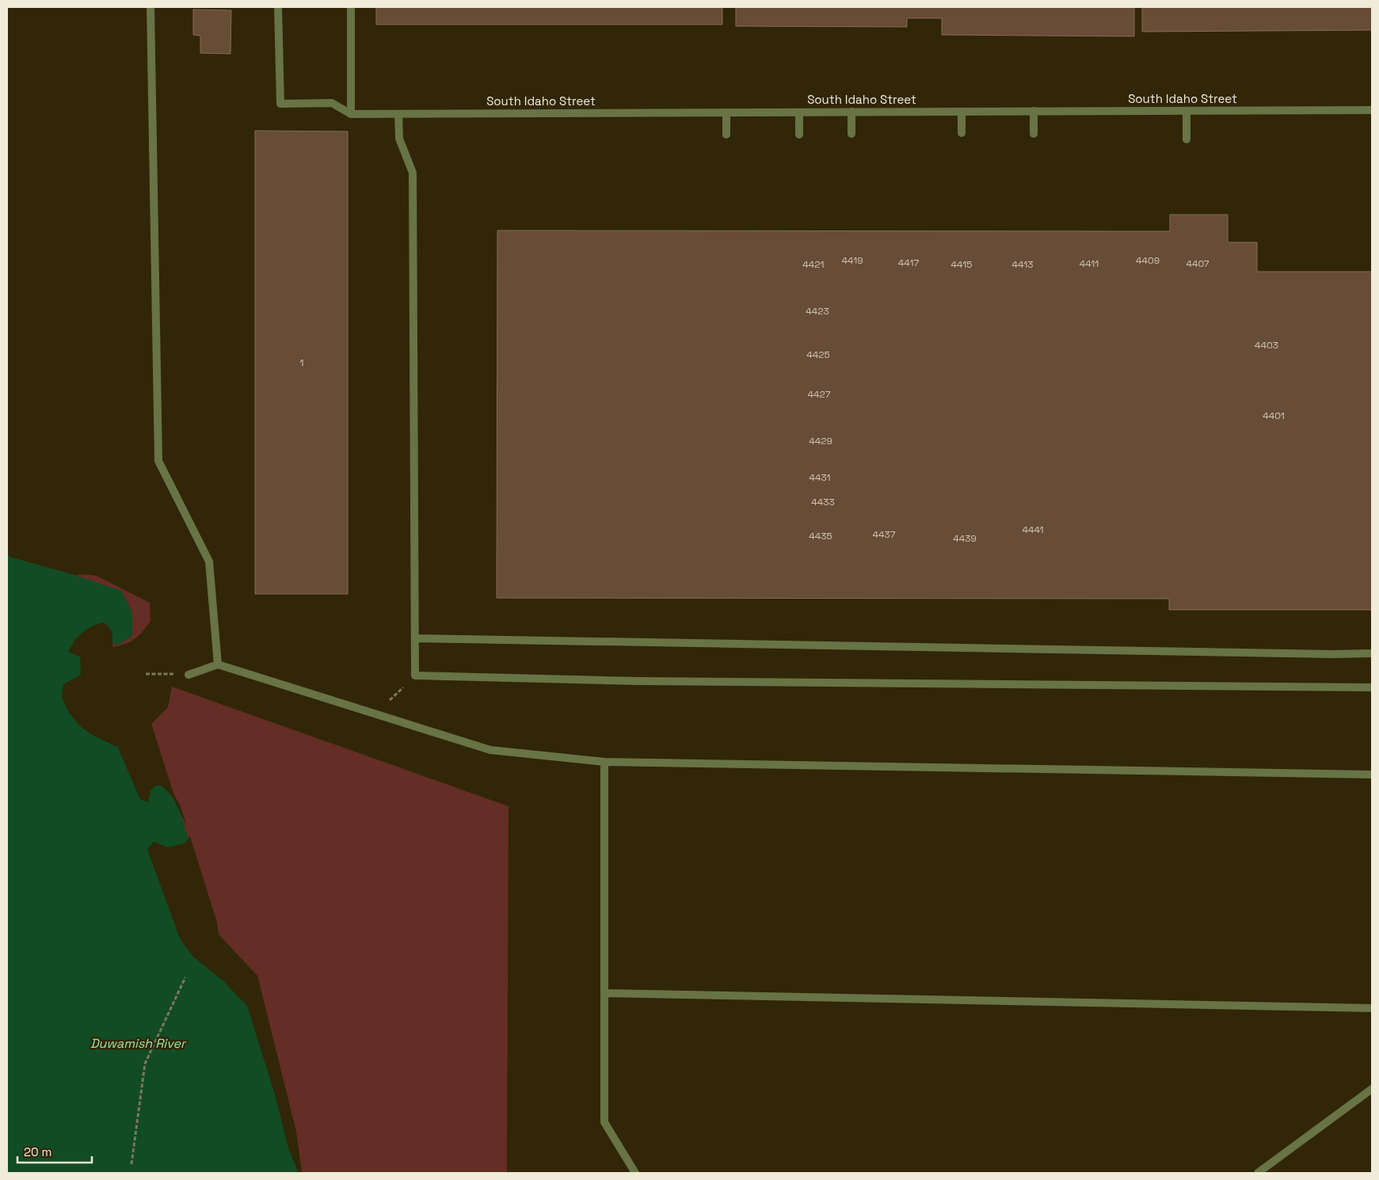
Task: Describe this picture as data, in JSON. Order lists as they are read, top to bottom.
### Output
{
  "streets": {
    "street": ["South Idaho Street"]
  },
  "water": ["Duwamish River"],
  "house_numbers": [
    "4419",
    "4409",
    "4417",
    "4411",
    "4407",
    "4421",
    "4415",
    "4413",
    "4423",
    "4403",
    "4425",
    "1",
    "4427",
    "4401",
    "4429",
    "4431",
    "4433",
    "4441",
    "4437",
    "4435",
    "4439"
  ],
  "scale_bar": "20 m"
}
